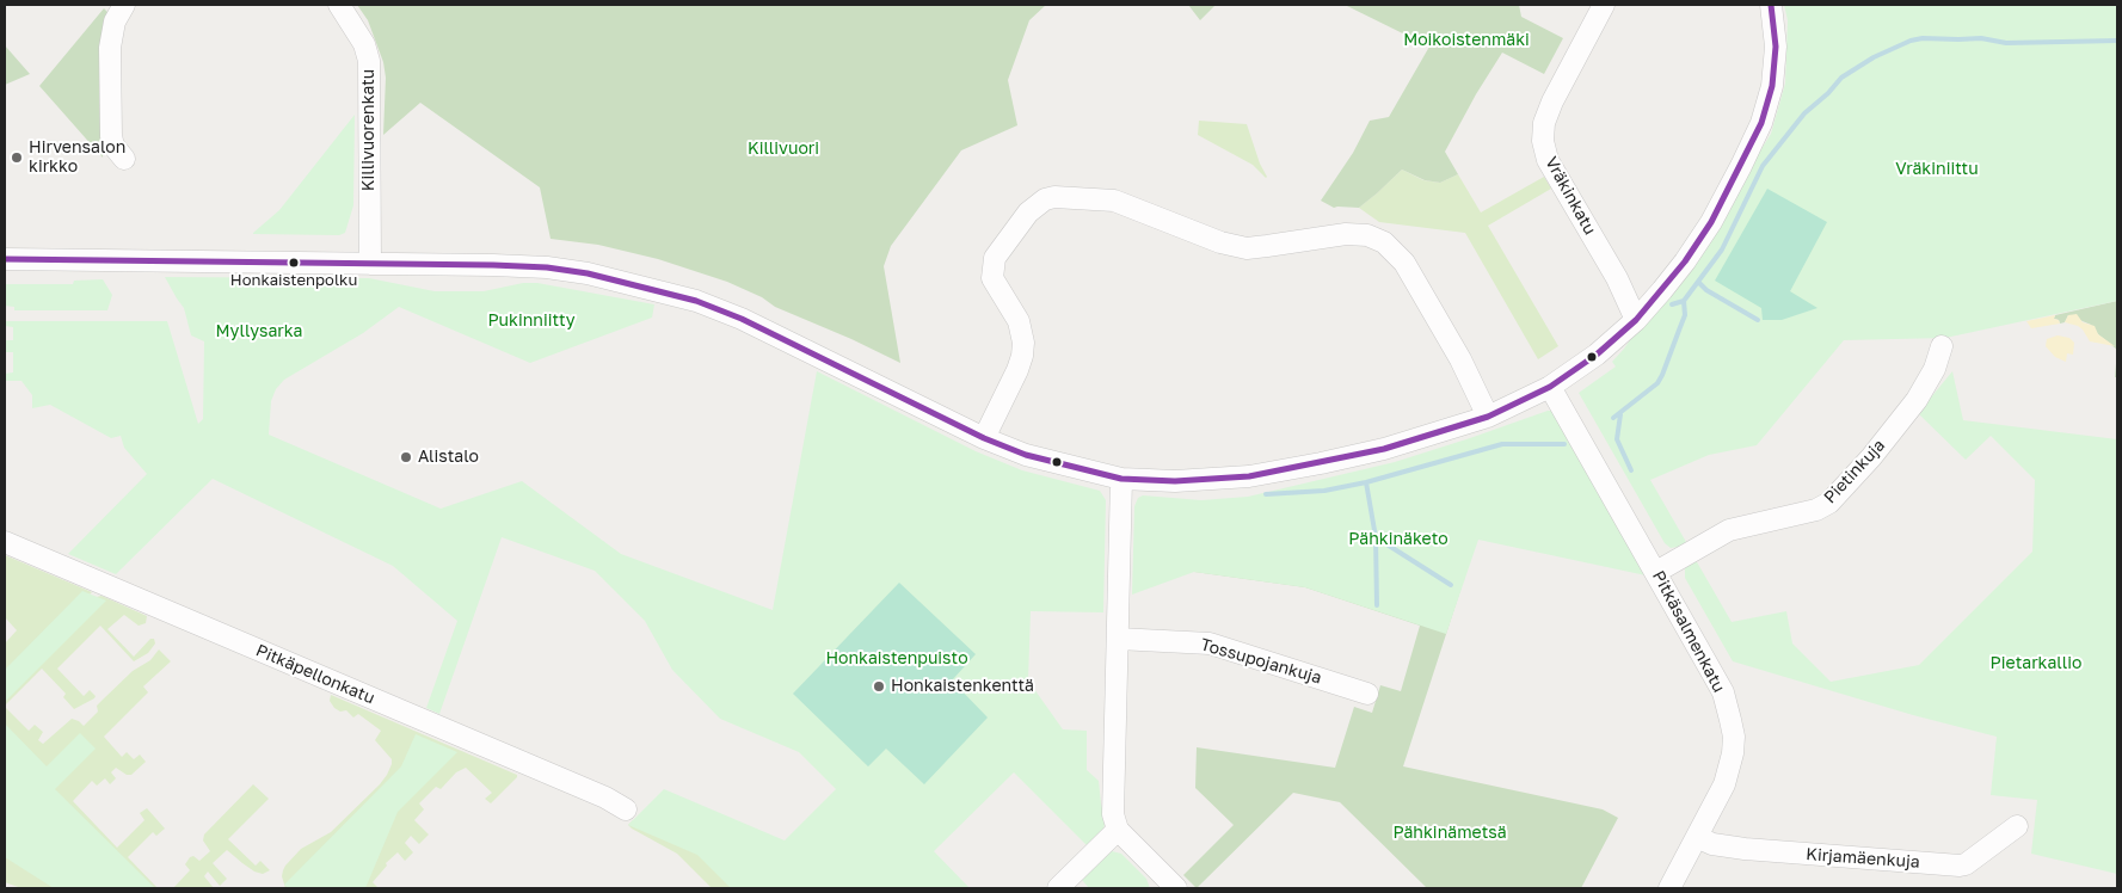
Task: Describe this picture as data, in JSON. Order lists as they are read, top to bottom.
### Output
{
  "streets": {
    "street": [
      "Killivuorenkatu",
      "Vräkinkatu",
      "Pietinkuja",
      "Pitkäsalmenkatu",
      "Tossupojankuja",
      "Pitkäpellonkatu",
      "Kirjamäenkuja"
    ]
  },
  "crossings": [
    ["Pietinkuja", "Pitkäsalmenkatu"],
    ["Pitkäsalmenkatu", "Kirjamäenkuja"]
  ],
  "parks": [
    "Moikoistenmäki",
    "Killivuori",
    "Vräkiniittu",
    "Pukinniitty",
    "Myllysarka",
    "Pähkinäketo",
    "Honkaistenpuisto",
    "Pietarkallio",
    "Pähkinämetsä"
  ],
  "places": [
    "Hirvensalon kirkko",
    "Honkaistenpolku",
    "Alistalo",
    "Honkaistenkenttä"
  ]
}
